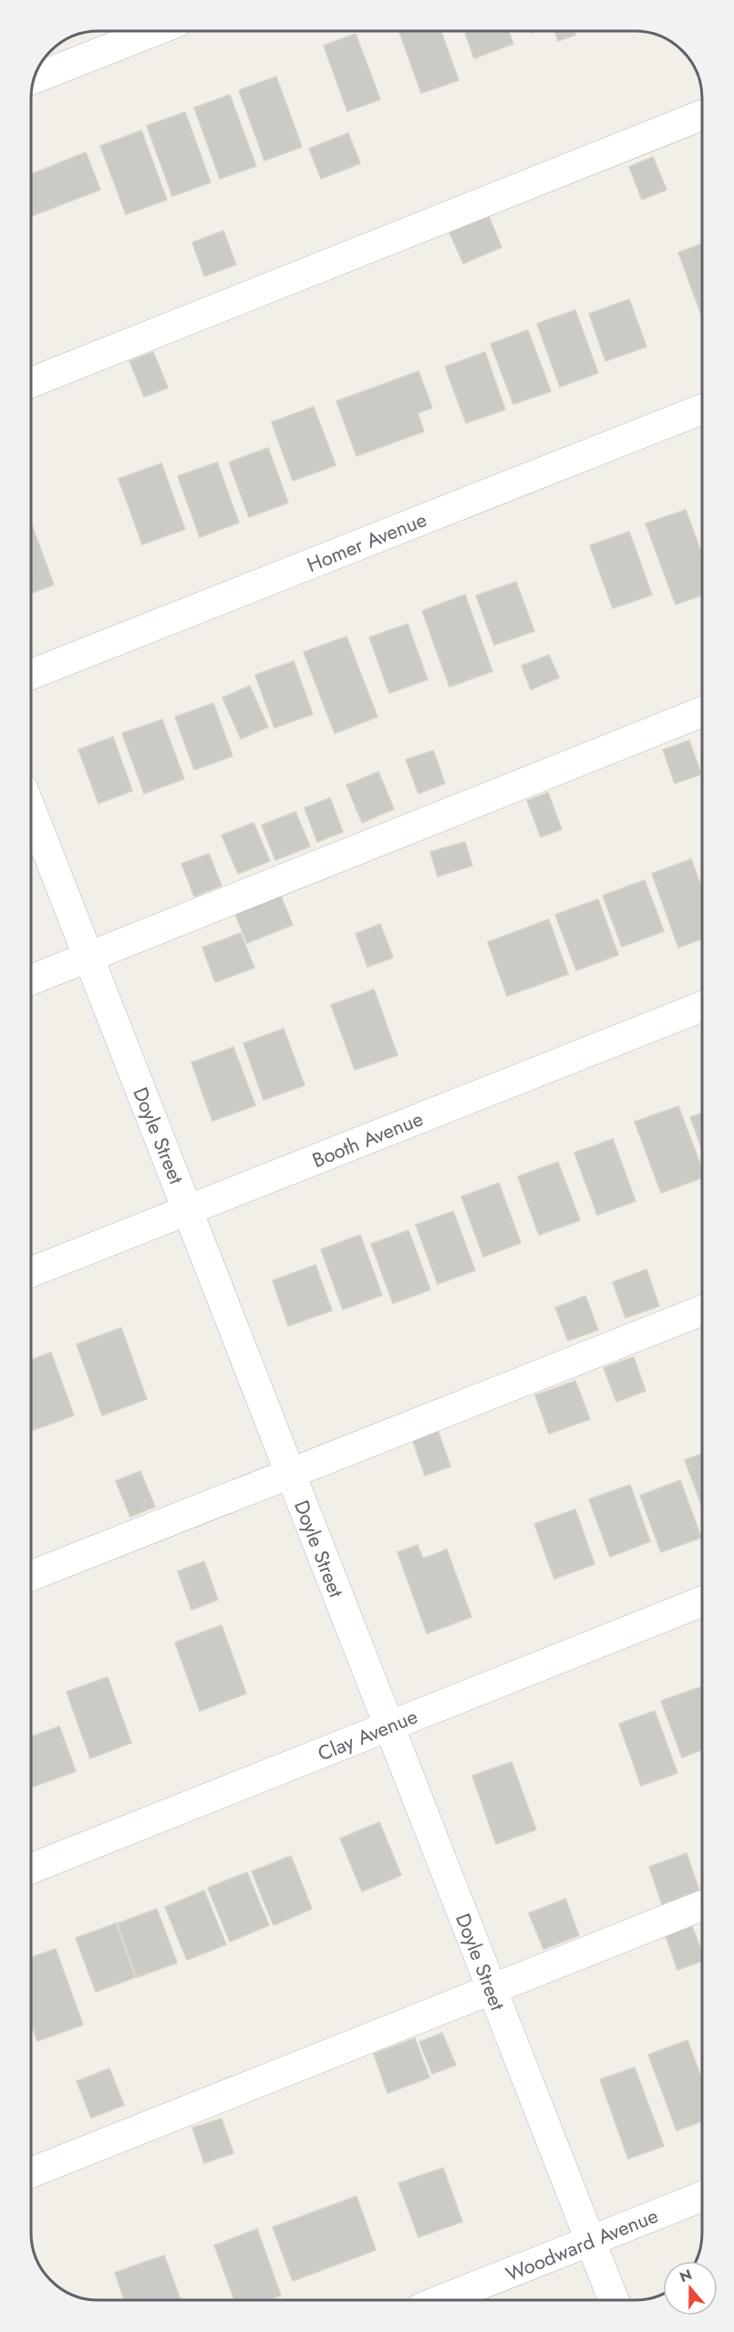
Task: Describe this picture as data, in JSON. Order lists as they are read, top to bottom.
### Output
{
  "streets": {
    "street": [
      "Homer Avenue",
      "Doyle Street",
      "Booth Avenue",
      "Clay Avenue",
      "Woodward Avenue"
    ]
  },
  "crossings": [
    ["Doyle Street", "Booth Avenue"],
    ["Doyle Street", "Clay Avenue"],
    ["Doyle Street", "Woodward Avenue"]
  ],
  "north": "top"
}
